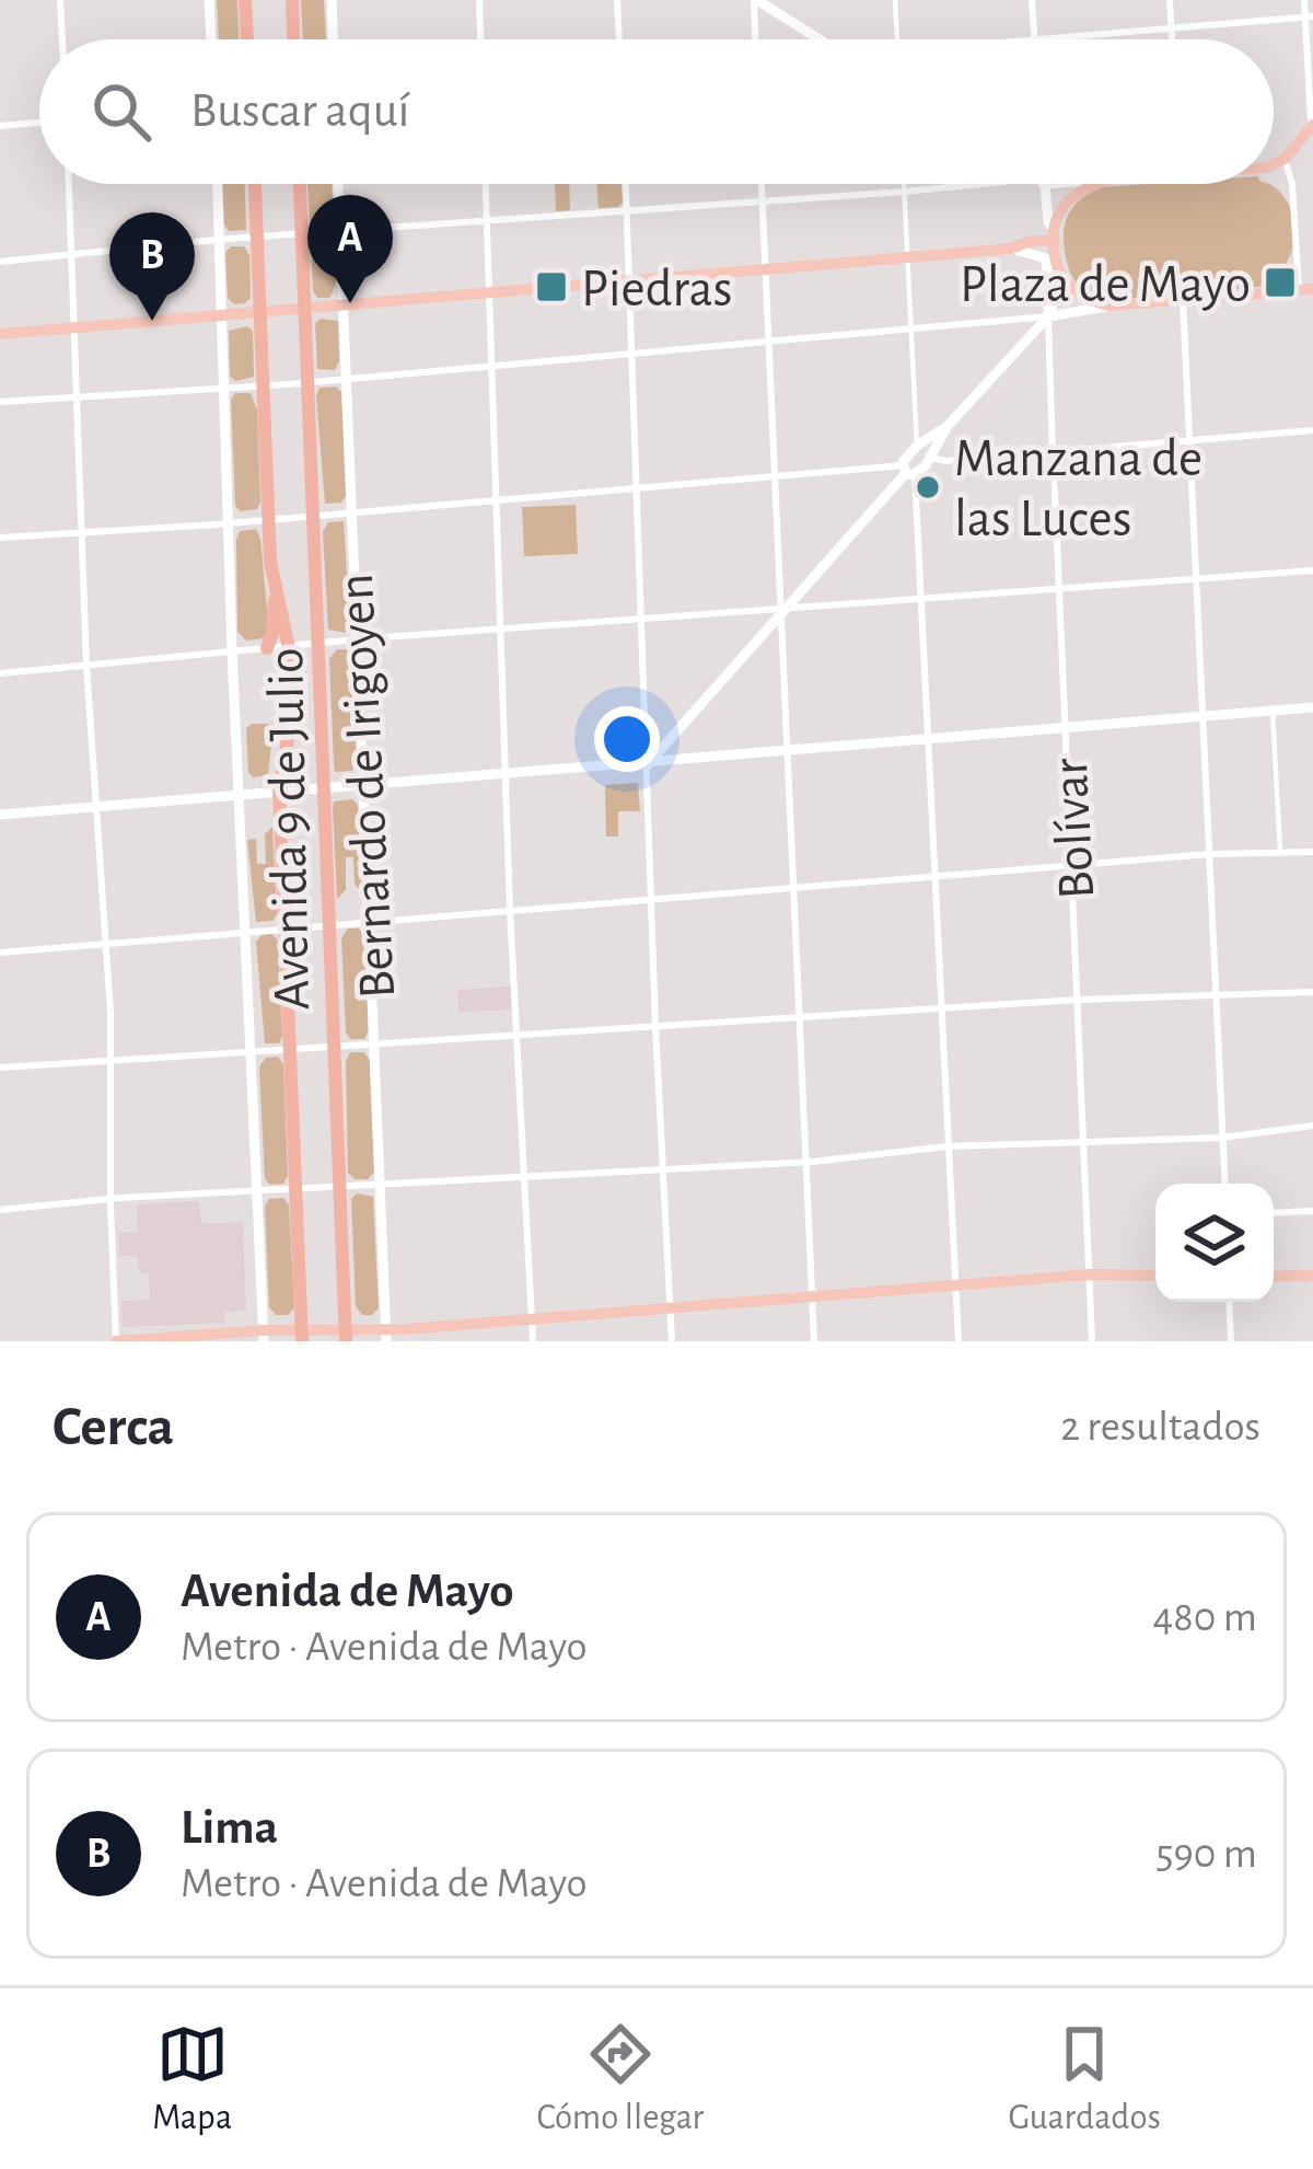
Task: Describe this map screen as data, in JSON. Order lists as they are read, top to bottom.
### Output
{
  "streets": {
    "highway": ["Avenida 9 de Julio"],
    "main road": ["Bolívar"],
    "street": ["Bernardo de Irigoyen"]
  },
  "places": {
    "transit": ["Plaza de Mayo", "Piedras"],
    "other": ["Manzana de las Luces"]
  },
  "page": {
    "search": "Buscar aquí",
    "pins": ["A", "B"],
    "heading": ["Cerca", "2 resultados"],
    "list": [
      {
        "mark": "A",
        "name": "Avenida de Mayo",
        "note": "Metro · Avenida de Mayo",
        "value": "480 m"
      },
      {
        "mark": "B",
        "name": "Lima",
        "note": "Metro · Avenida de Mayo",
        "value": "590 m"
      }
    ],
    "nav": ["Mapa", "Cómo llegar", "Guardados"]
  }
}
